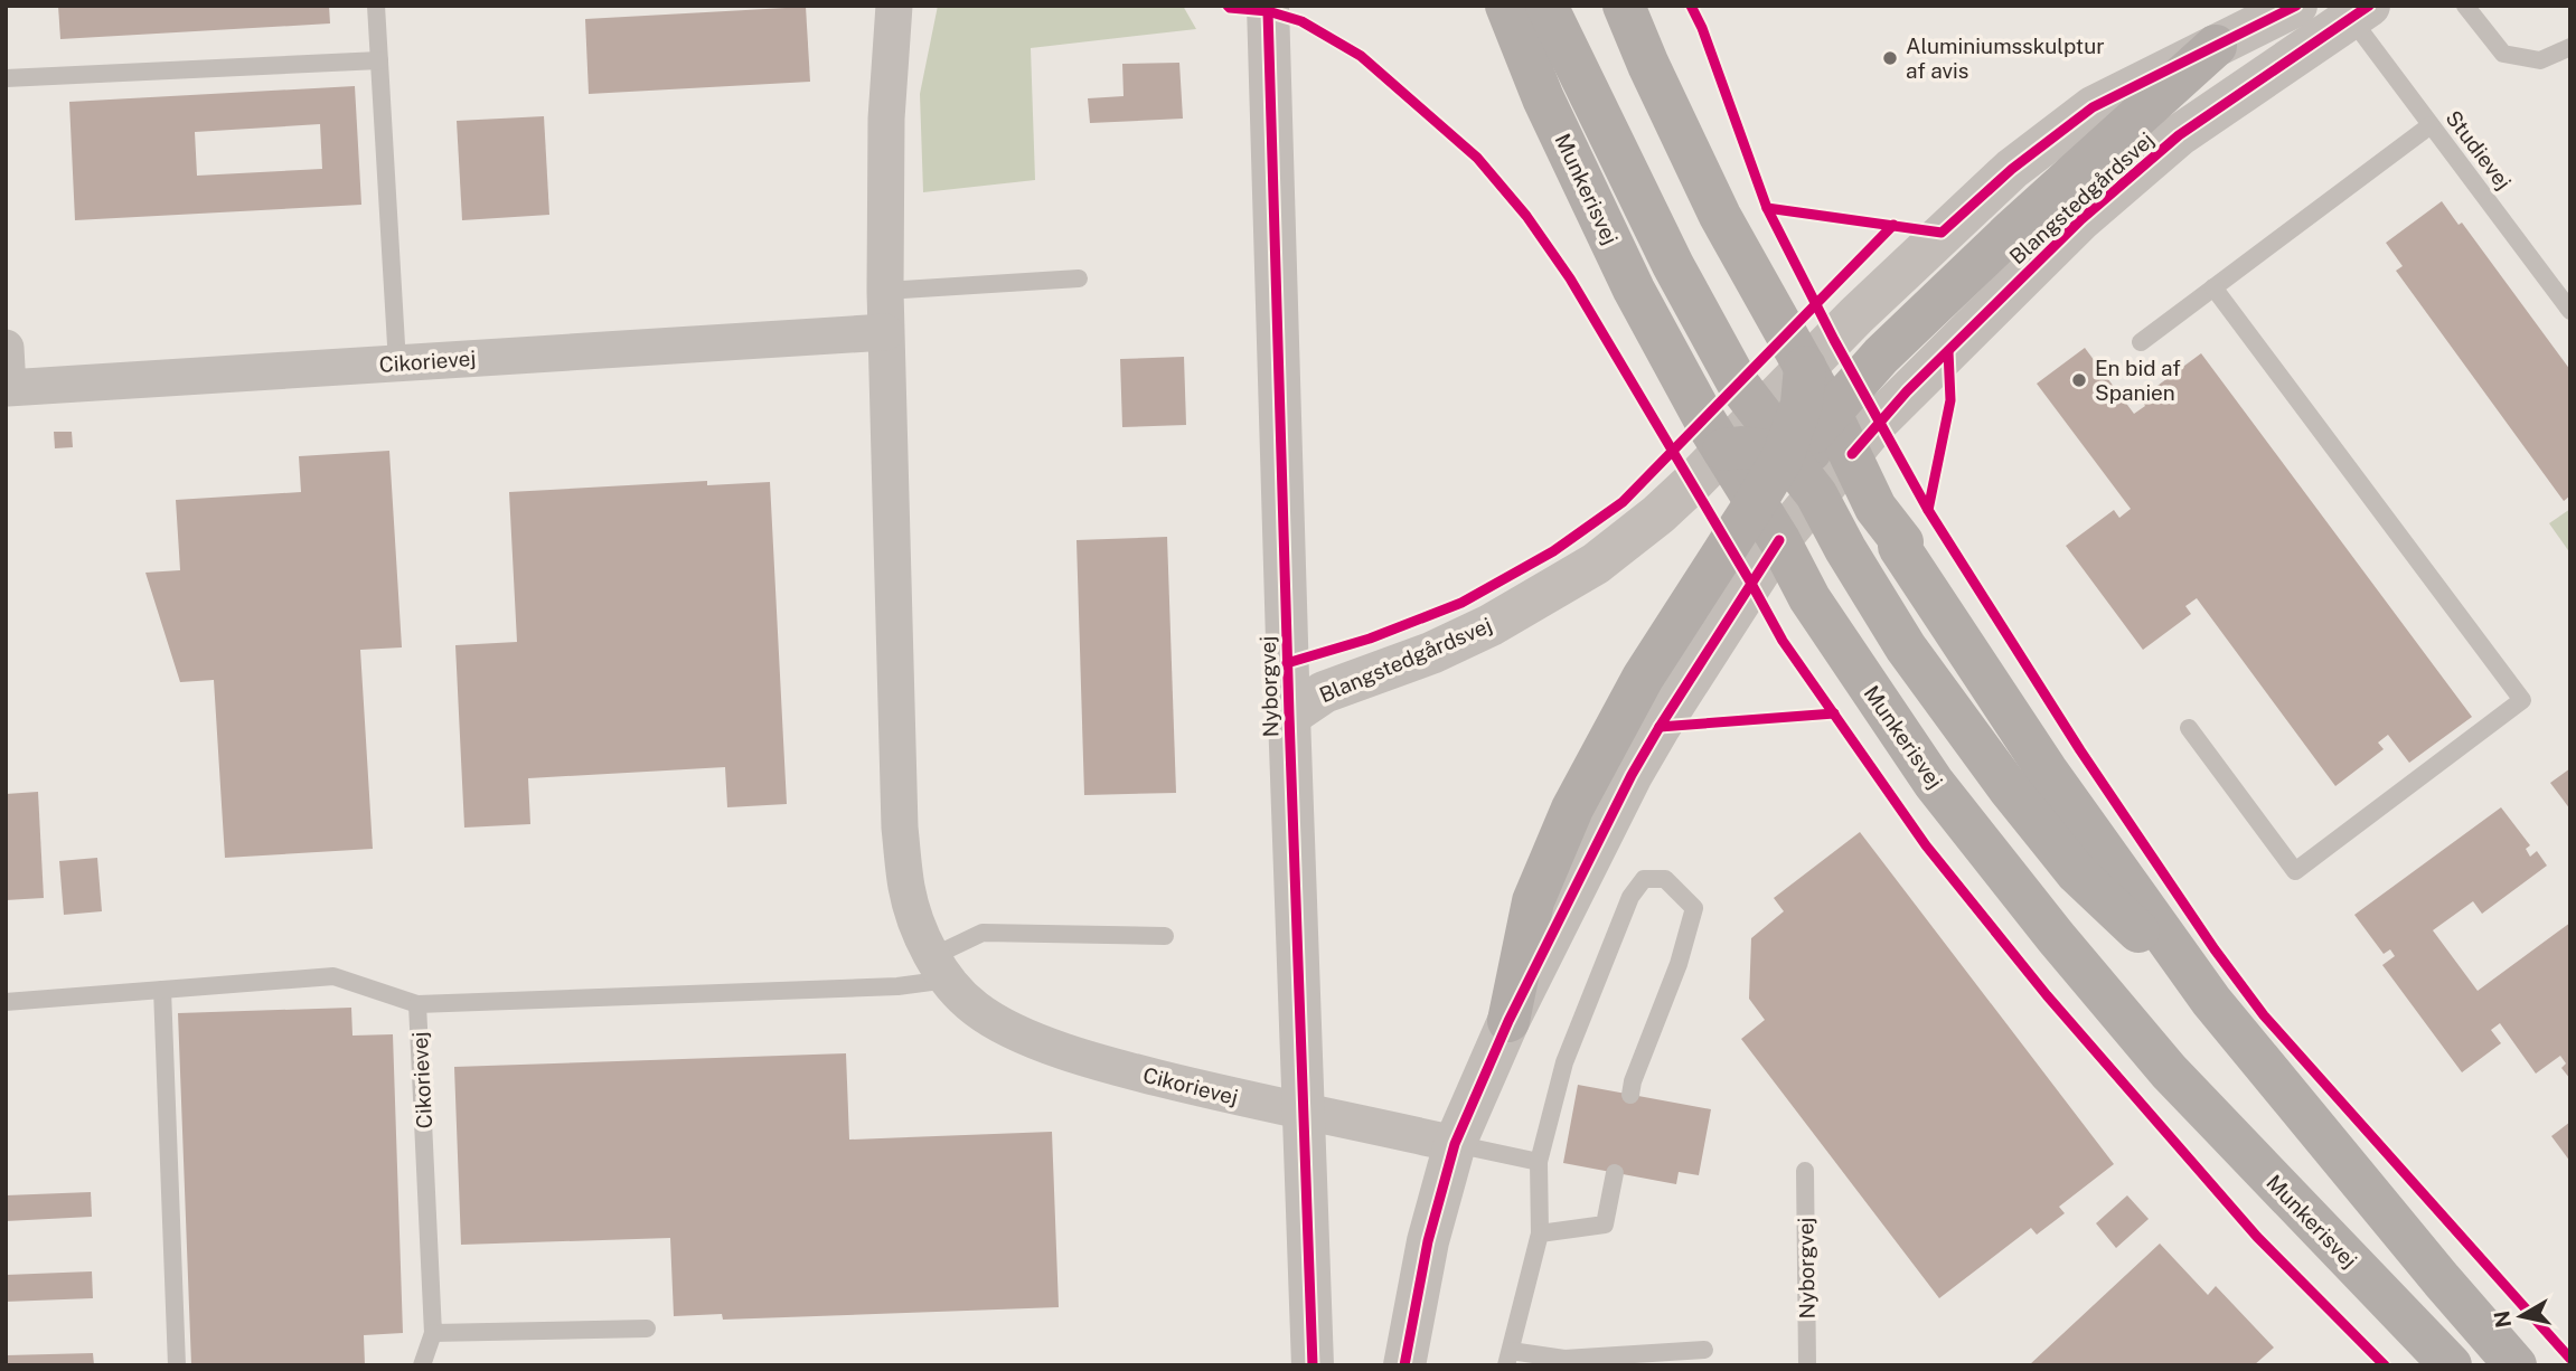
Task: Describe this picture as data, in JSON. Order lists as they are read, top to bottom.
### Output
{
  "streets": {
    "main road": ["Munkerisvej"],
    "street": ["Blangstedgårdsvej", "Cikorievej", "Nyborgvej"],
    "lane": ["Studievej"]
  },
  "crossings": [
    ["Studievej", "Blangstedgårdsvej"],
    ["Munkerisvej", "Blangstedgårdsvej"],
    ["Blangstedgårdsvej", "Nyborgvej"],
    ["Cikorievej", "Nyborgvej"]
  ],
  "places": ["Aluminiumsskulptur af avis", "En bid af Spanien"],
  "north": "left"
}
